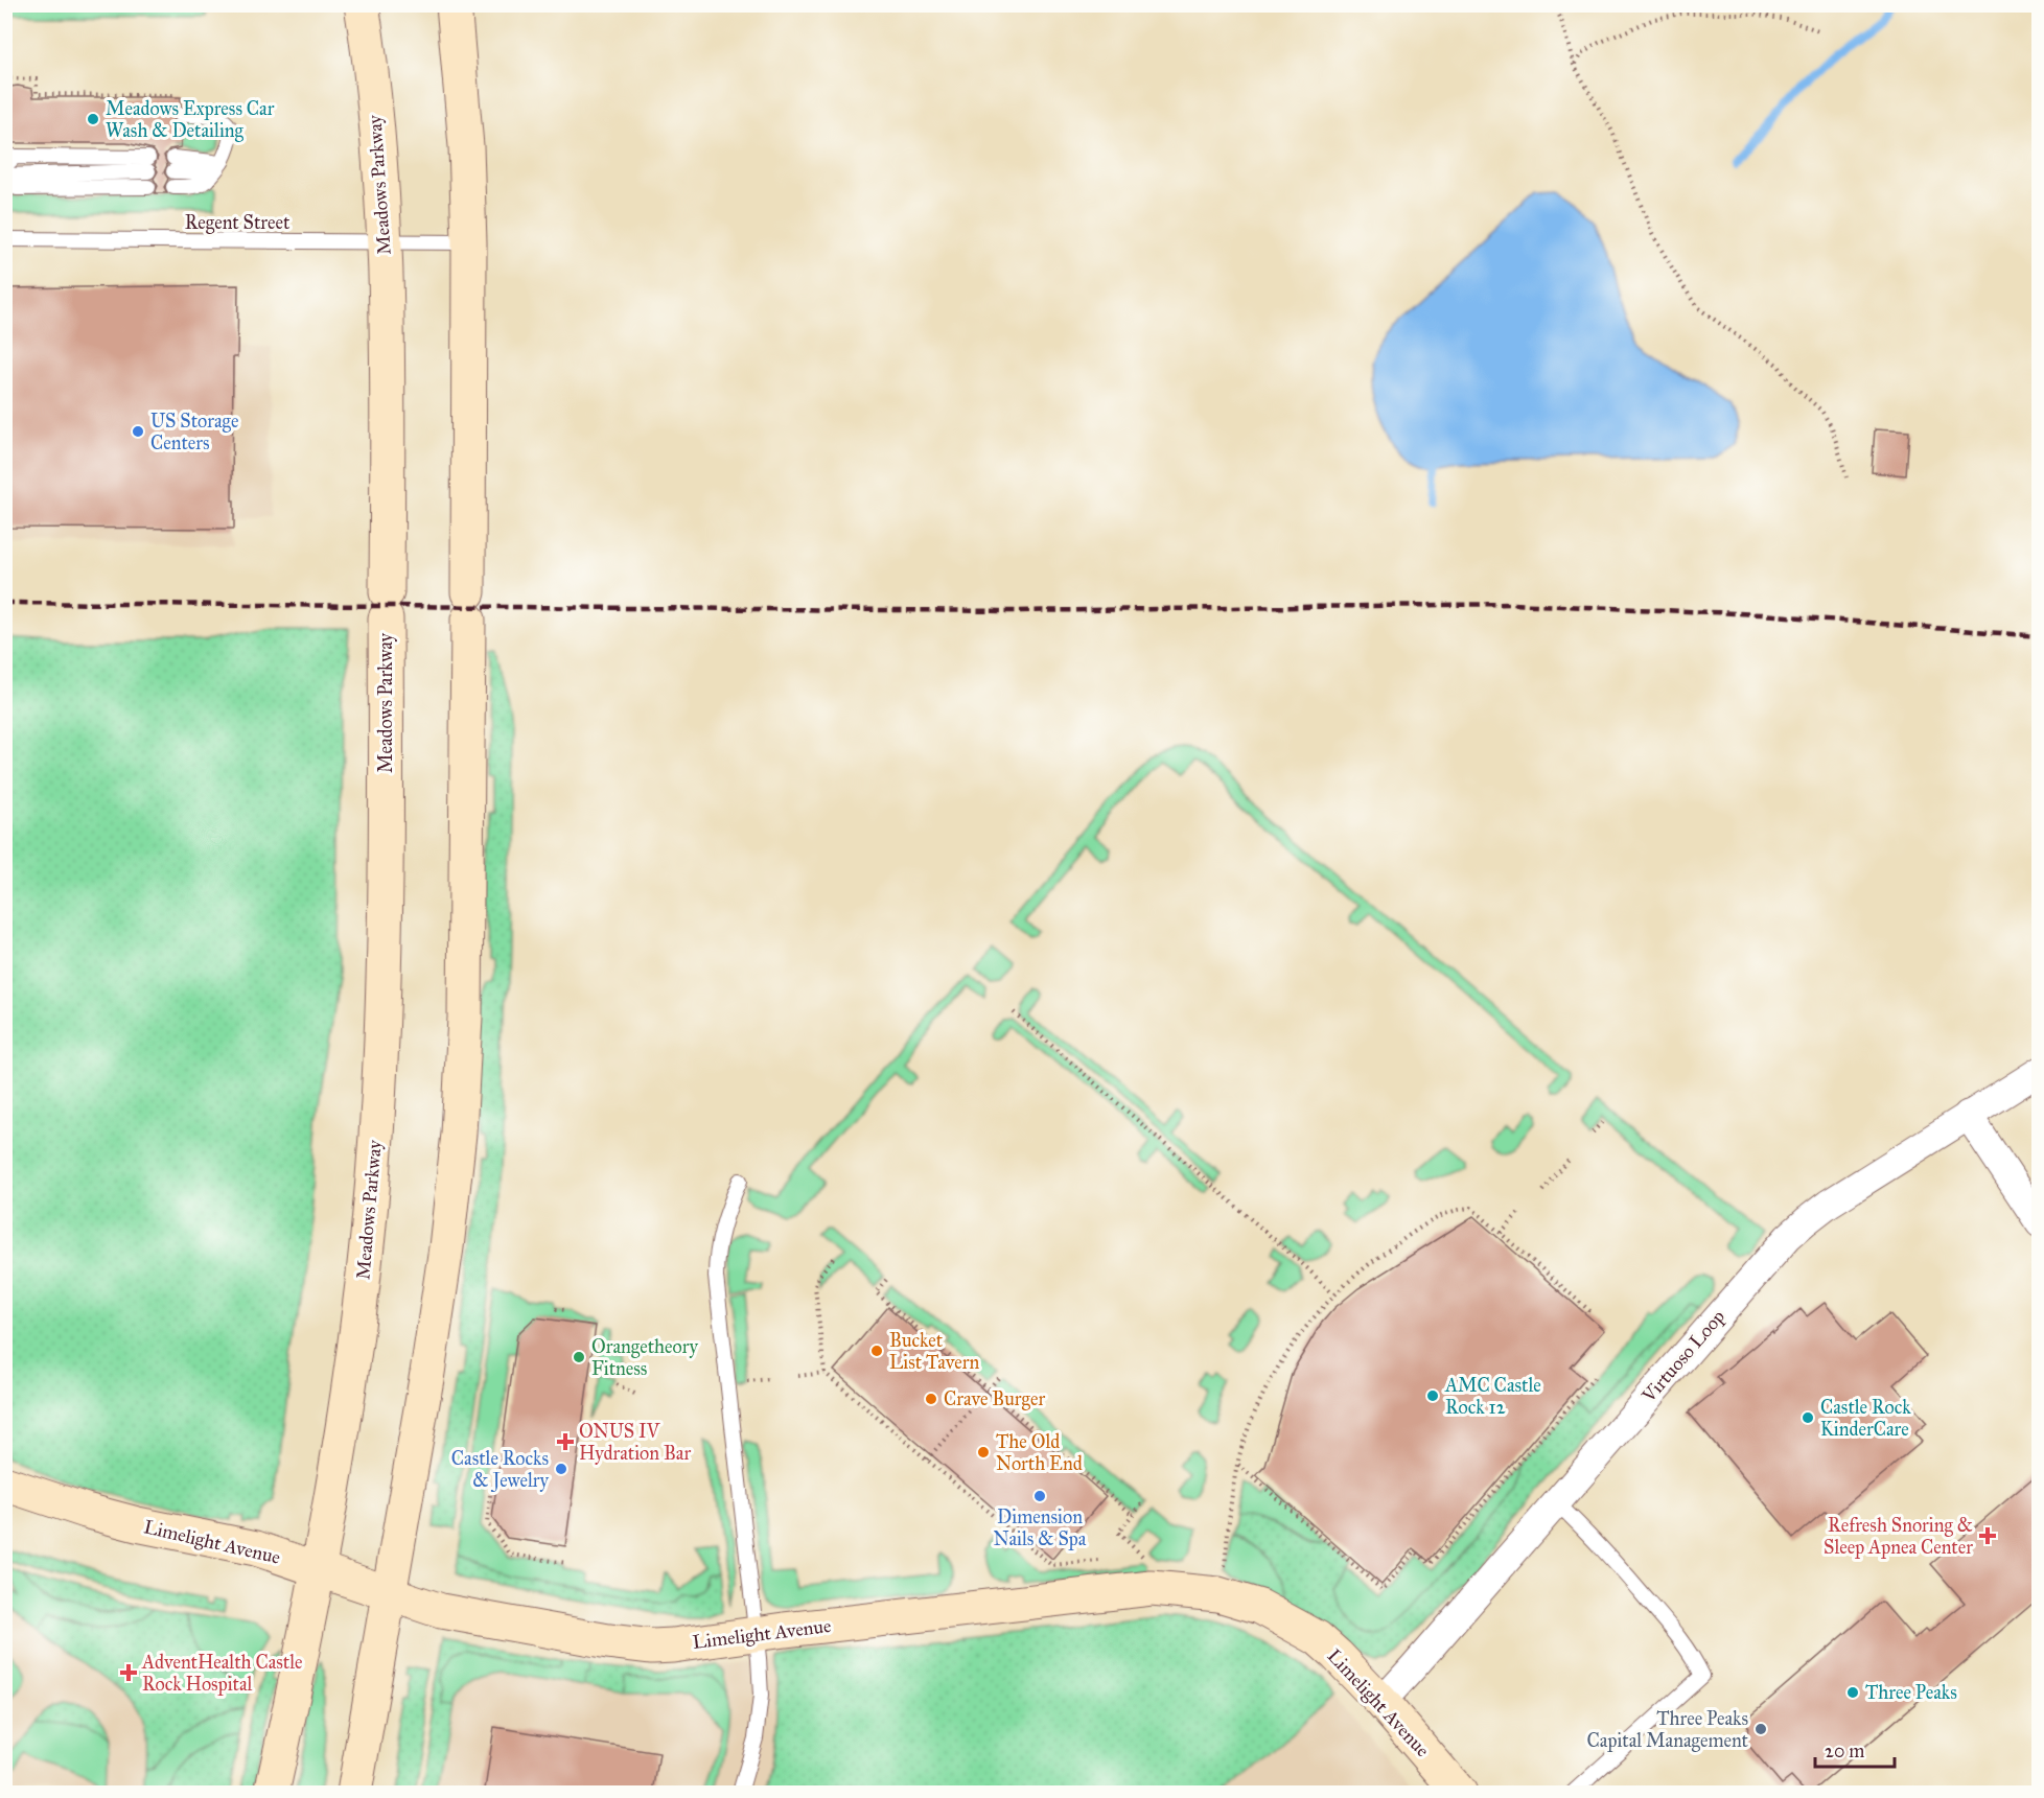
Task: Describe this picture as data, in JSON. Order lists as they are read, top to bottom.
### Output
{
  "streets": {
    "main road": ["Meadows Parkway", "Limelight Avenue"],
    "street": ["Virtuoso Loop"],
    "lane": ["Regent Street"]
  },
  "crossings": [
    ["Meadows Parkway", "Regent Street"],
    ["Meadows Parkway", "Limelight Avenue"],
    ["Virtuoso Loop", "Limelight Avenue"]
  ],
  "places": {
    "other": [
      "Meadows Express Car Wash & Detailing",
      "US Storage Centers",
      "Bucket List Tavern",
      "Orangetheory Fitness",
      "AMC Castle Rock 12",
      "Crave Burger",
      "Castle Rock KinderCare",
      "The Old North End",
      "Castle Rocks & Jewelry",
      "Dimension Nails & Spa",
      "Three Peaks",
      "Three Peaks Capital Management"
    ],
    "health": ["ONUS IV Hydration Bar", "Refresh Snoring & Sleep Apnea Center", "AdventHealth Castle Rock Hospital"]
  },
  "scale_bar": "20 m"
}
